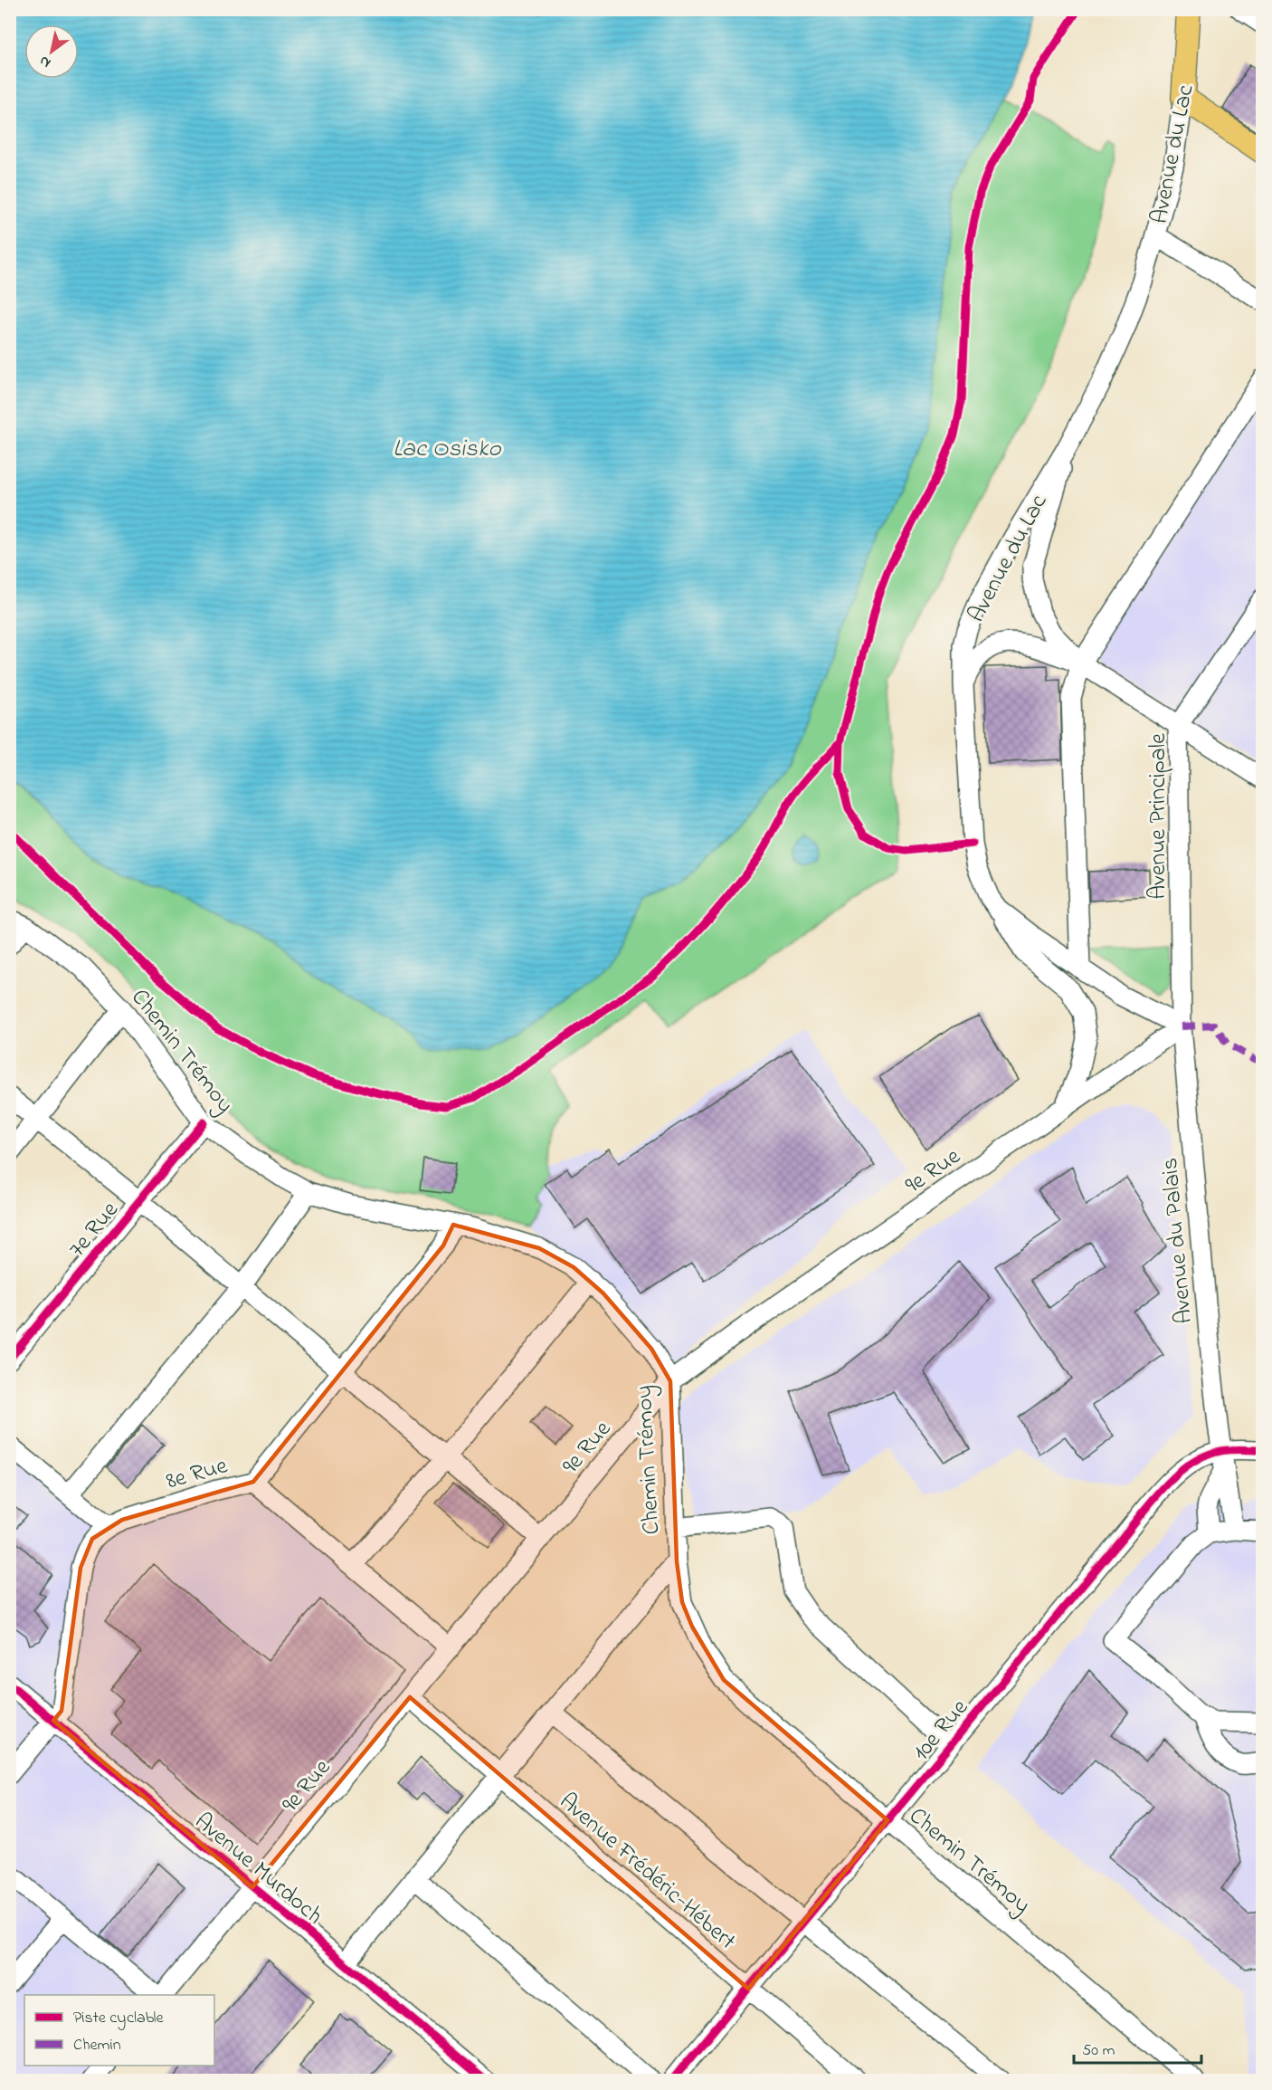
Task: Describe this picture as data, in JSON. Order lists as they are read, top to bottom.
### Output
{
  "streets": {
    "main road": ["Avenue du Lac"],
    "street": [
      "Avenue Principale",
      "Chemin Trémoy",
      "9e Rue",
      "7e Rue",
      "Avenue du Palais",
      "8e Rue",
      "10e Rue",
      "Avenue Murdoch",
      "Avenue Frédéric-Hébert"
    ]
  },
  "crossings": [
    ["Avenue du Lac", "Avenue Principale"],
    ["Avenue du Lac", "9e Rue"],
    ["Avenue du Lac", "Avenue du Palais"],
    ["Avenue Principale", "9e Rue"],
    ["Avenue Principale", "Avenue du Palais"],
    ["Chemin Trémoy", "9e Rue"],
    ["Chemin Trémoy", "7e Rue"],
    ["Chemin Trémoy", "8e Rue"],
    ["Chemin Trémoy", "10e Rue"],
    ["9e Rue", "Avenue du Palais"],
    ["9e Rue", "Avenue Murdoch"],
    ["9e Rue", "Avenue Frédéric-Hébert"],
    ["Avenue du Palais", "10e Rue"],
    ["8e Rue", "Avenue Murdoch"],
    ["10e Rue", "Avenue Frédéric-Hébert"]
  ],
  "water": ["Lac Osisko"],
  "legend": ["Piste cyclable", "Chemin"],
  "scale_bar": "50 m",
  "north": "bottom left"
}
